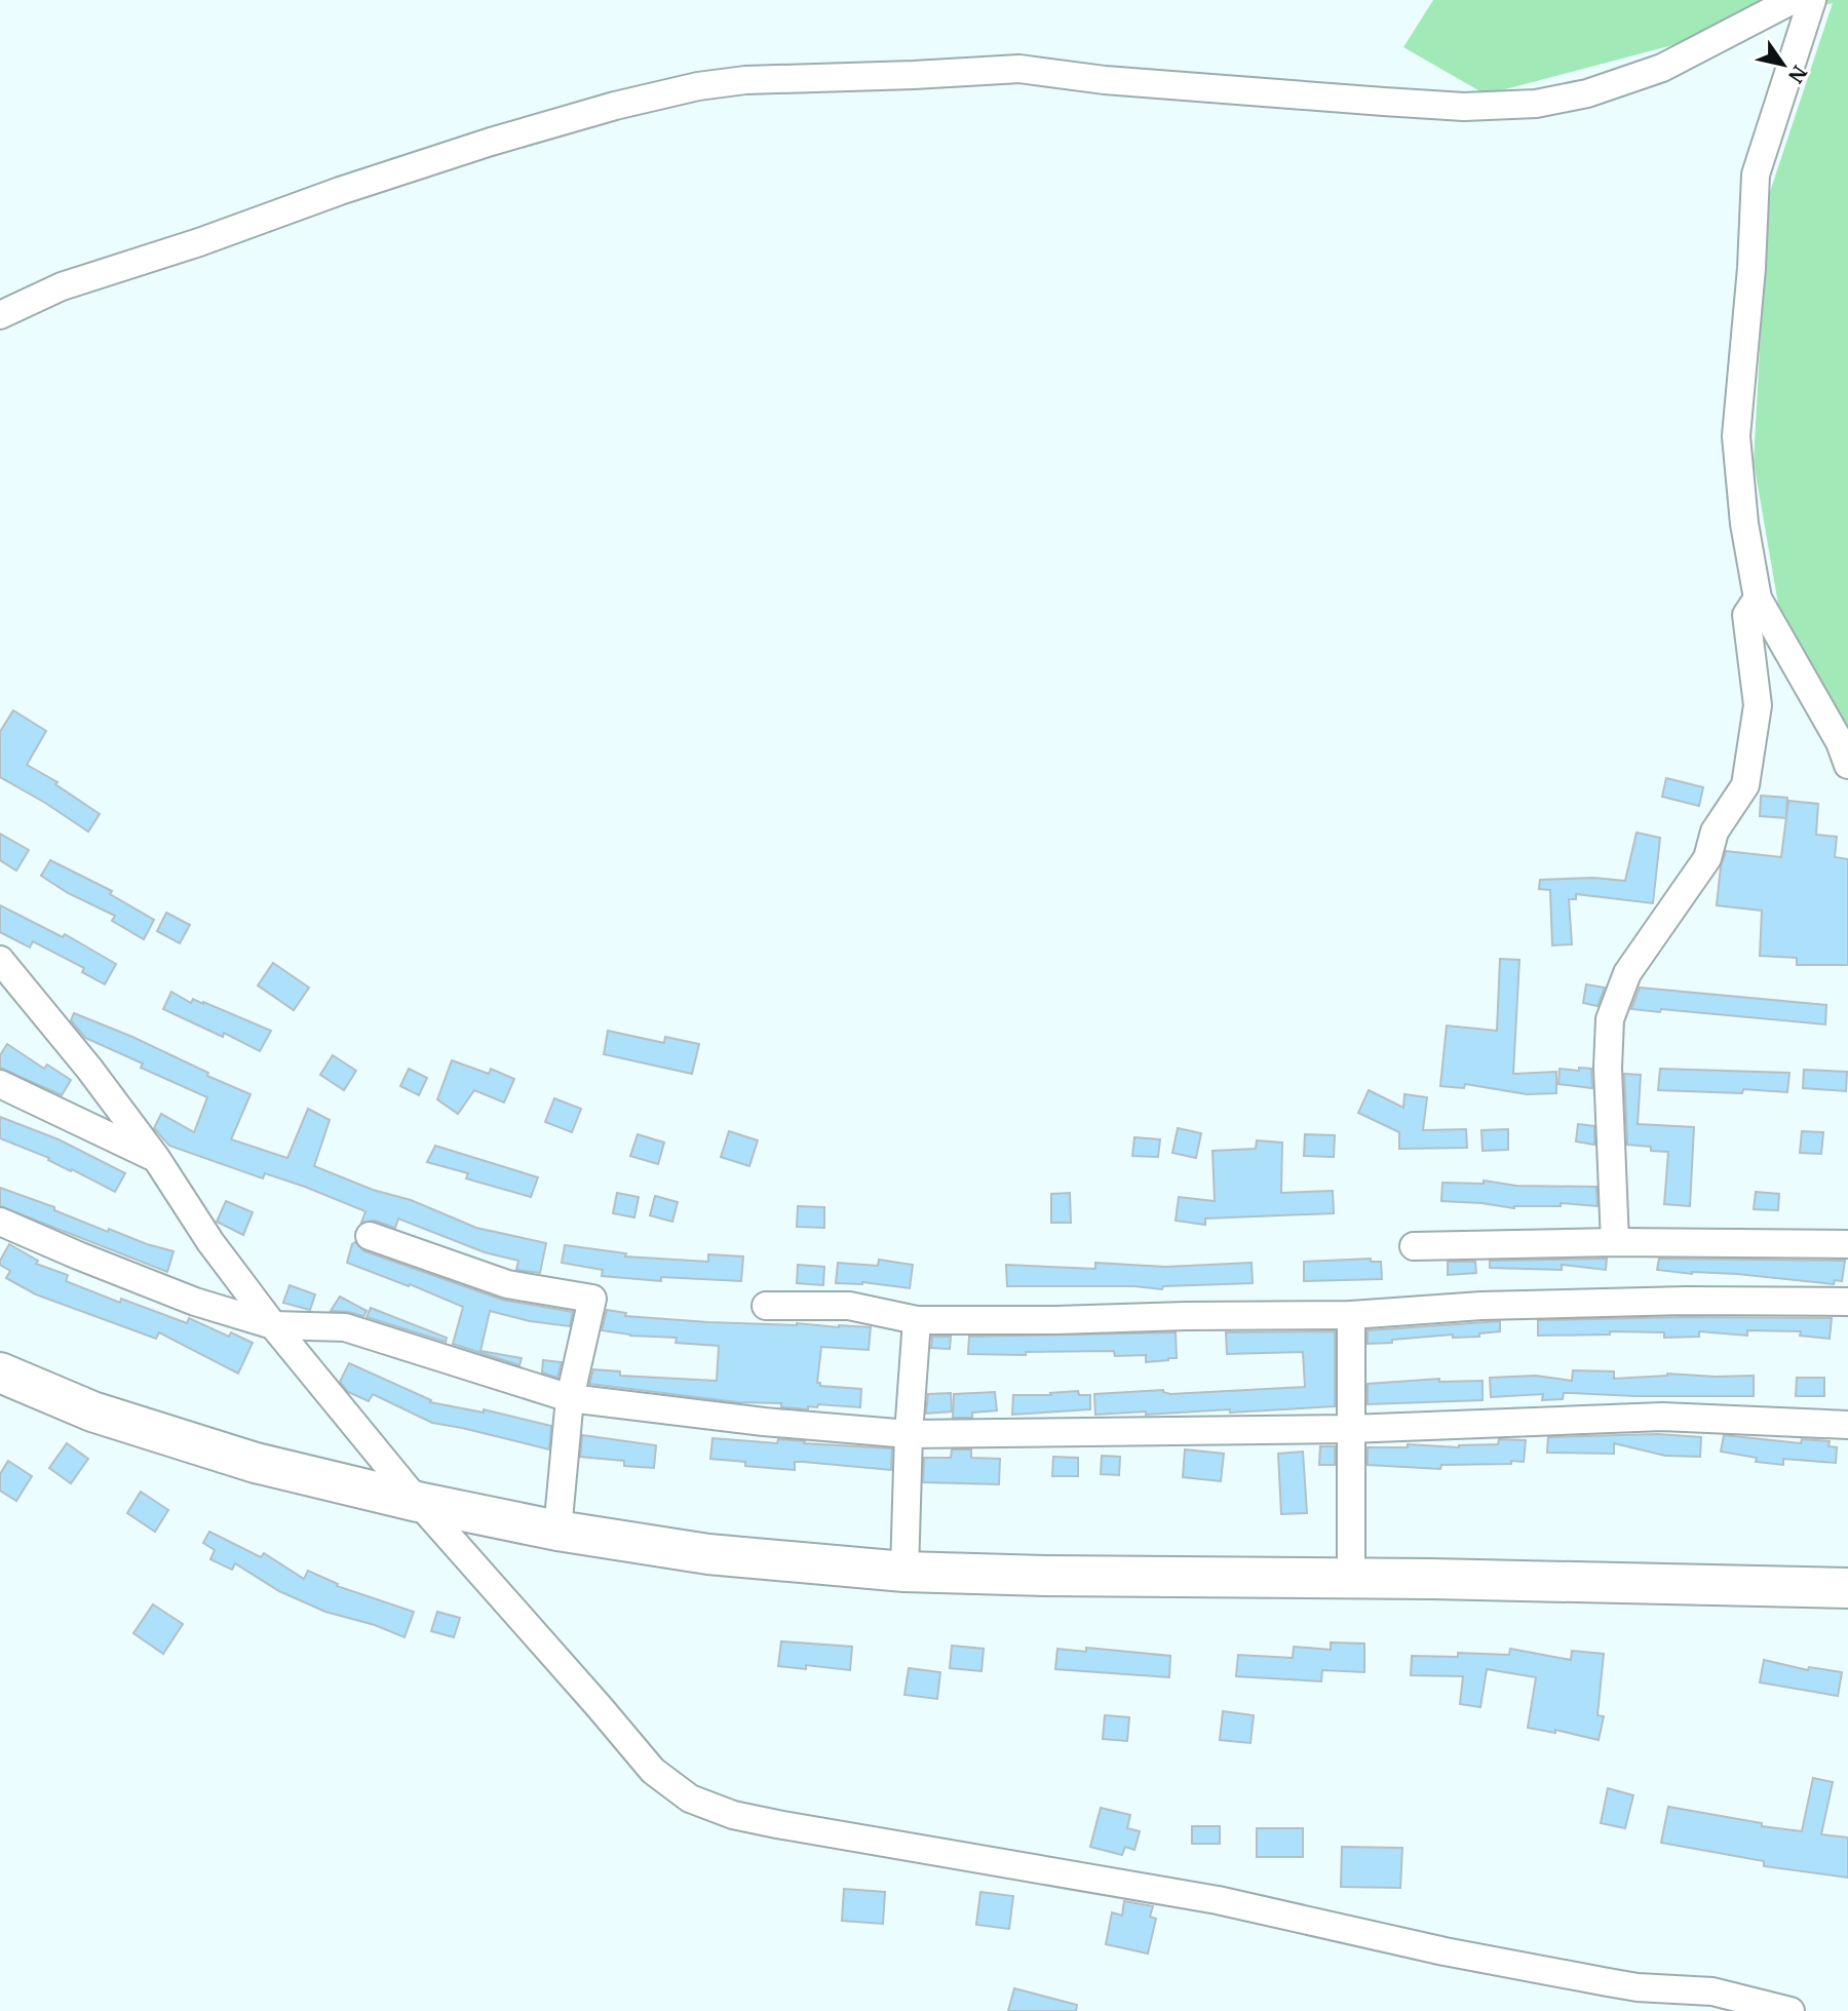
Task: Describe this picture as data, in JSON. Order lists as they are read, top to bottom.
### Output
{
  "north": "bottom right"
}
